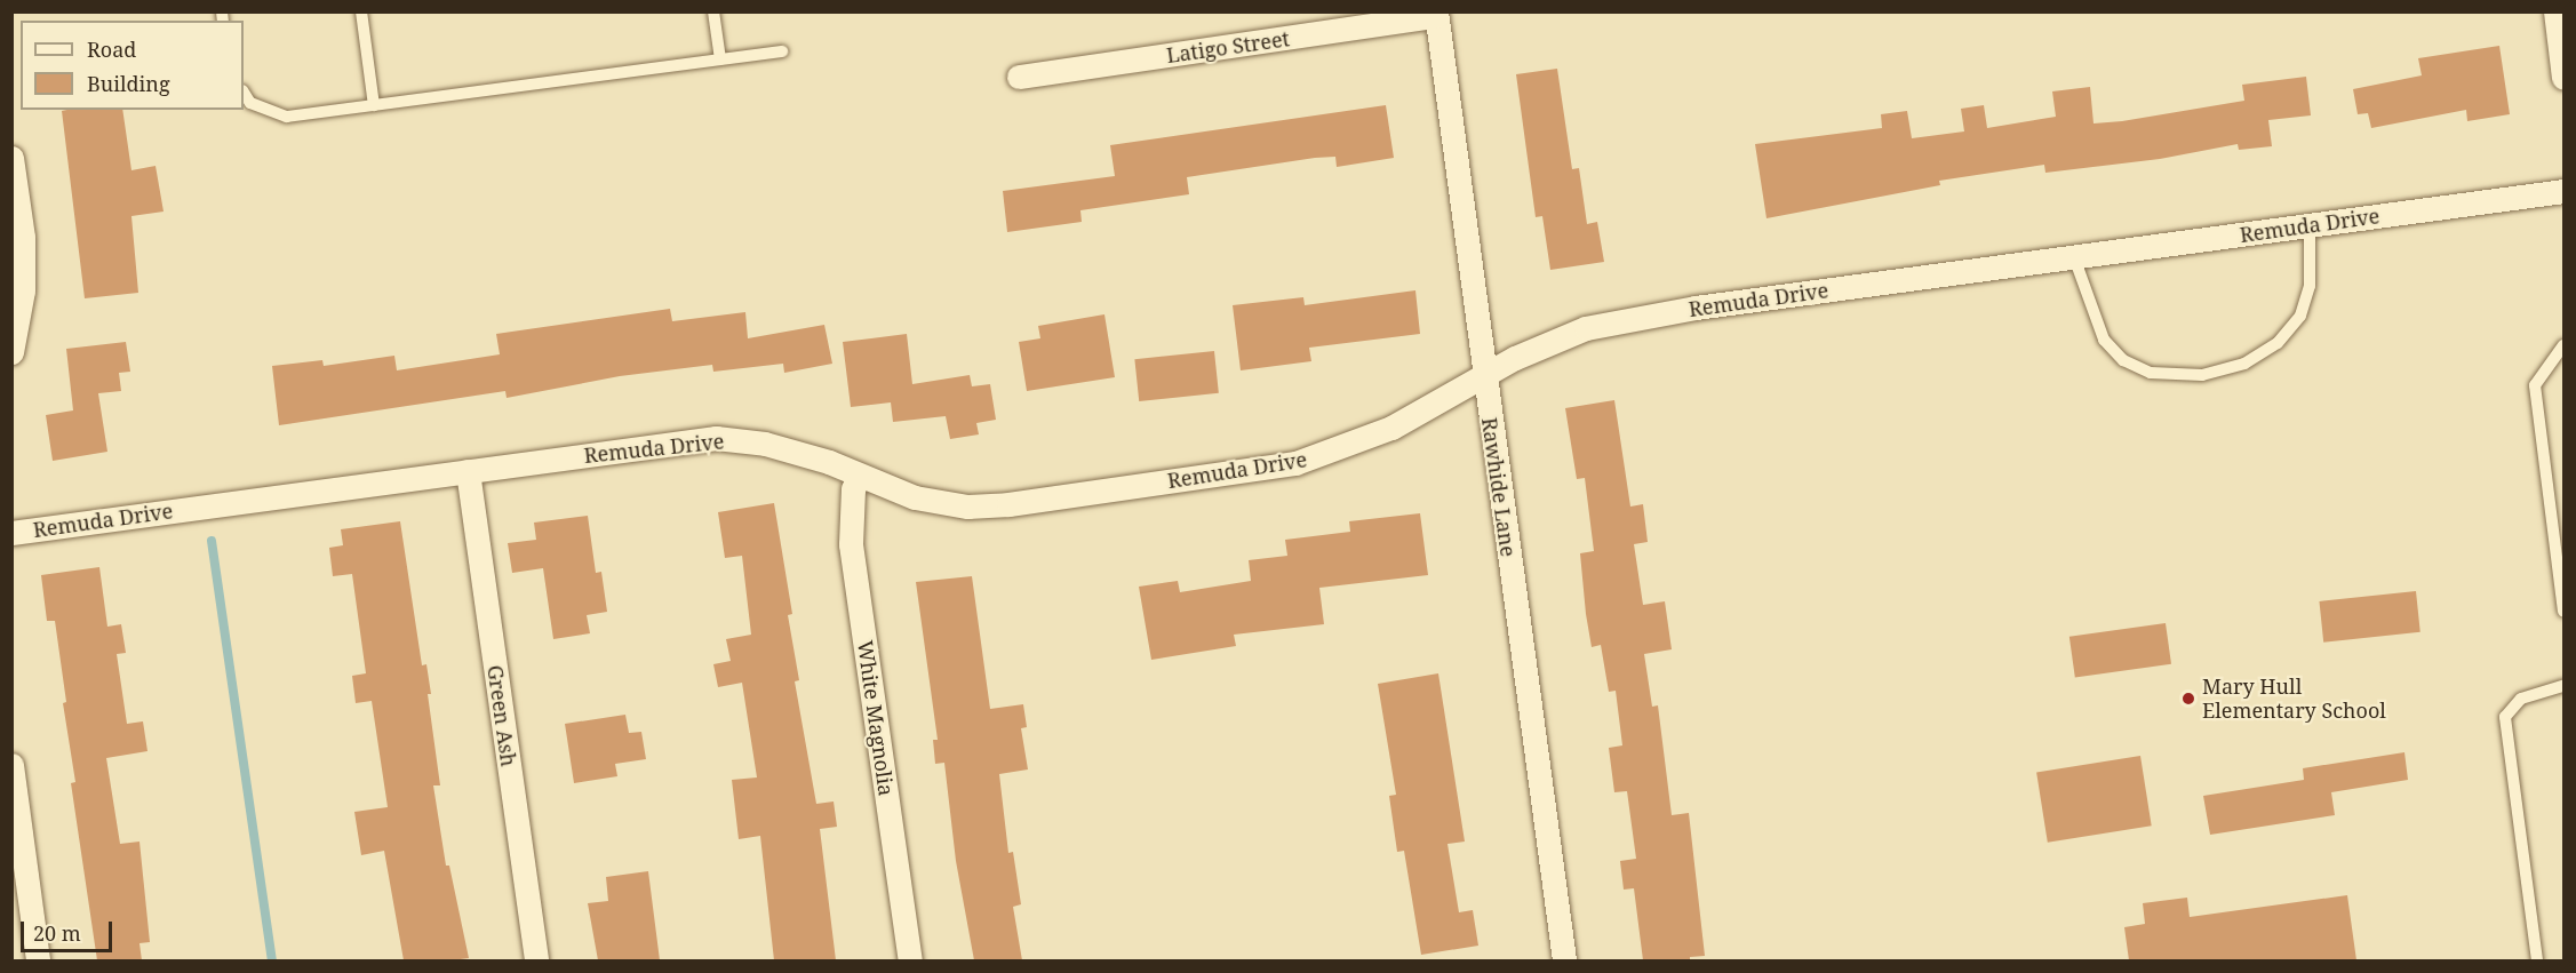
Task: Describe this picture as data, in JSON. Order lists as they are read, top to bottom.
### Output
{
  "streets": {
    "street": [
      "Latigo Street",
      "Remuda Drive",
      "Rawhide Lane",
      "Green Ash",
      "White Magnolia"
    ]
  },
  "crossings": [
    ["Latigo Street", "Rawhide Lane"],
    ["Remuda Drive", "Rawhide Lane"],
    ["Remuda Drive", "Green Ash"],
    ["Remuda Drive", "White Magnolia"]
  ],
  "places": ["Mary Hull Elementary School"],
  "legend": ["Road", "Building"],
  "scale_bar": "20 m"
}
